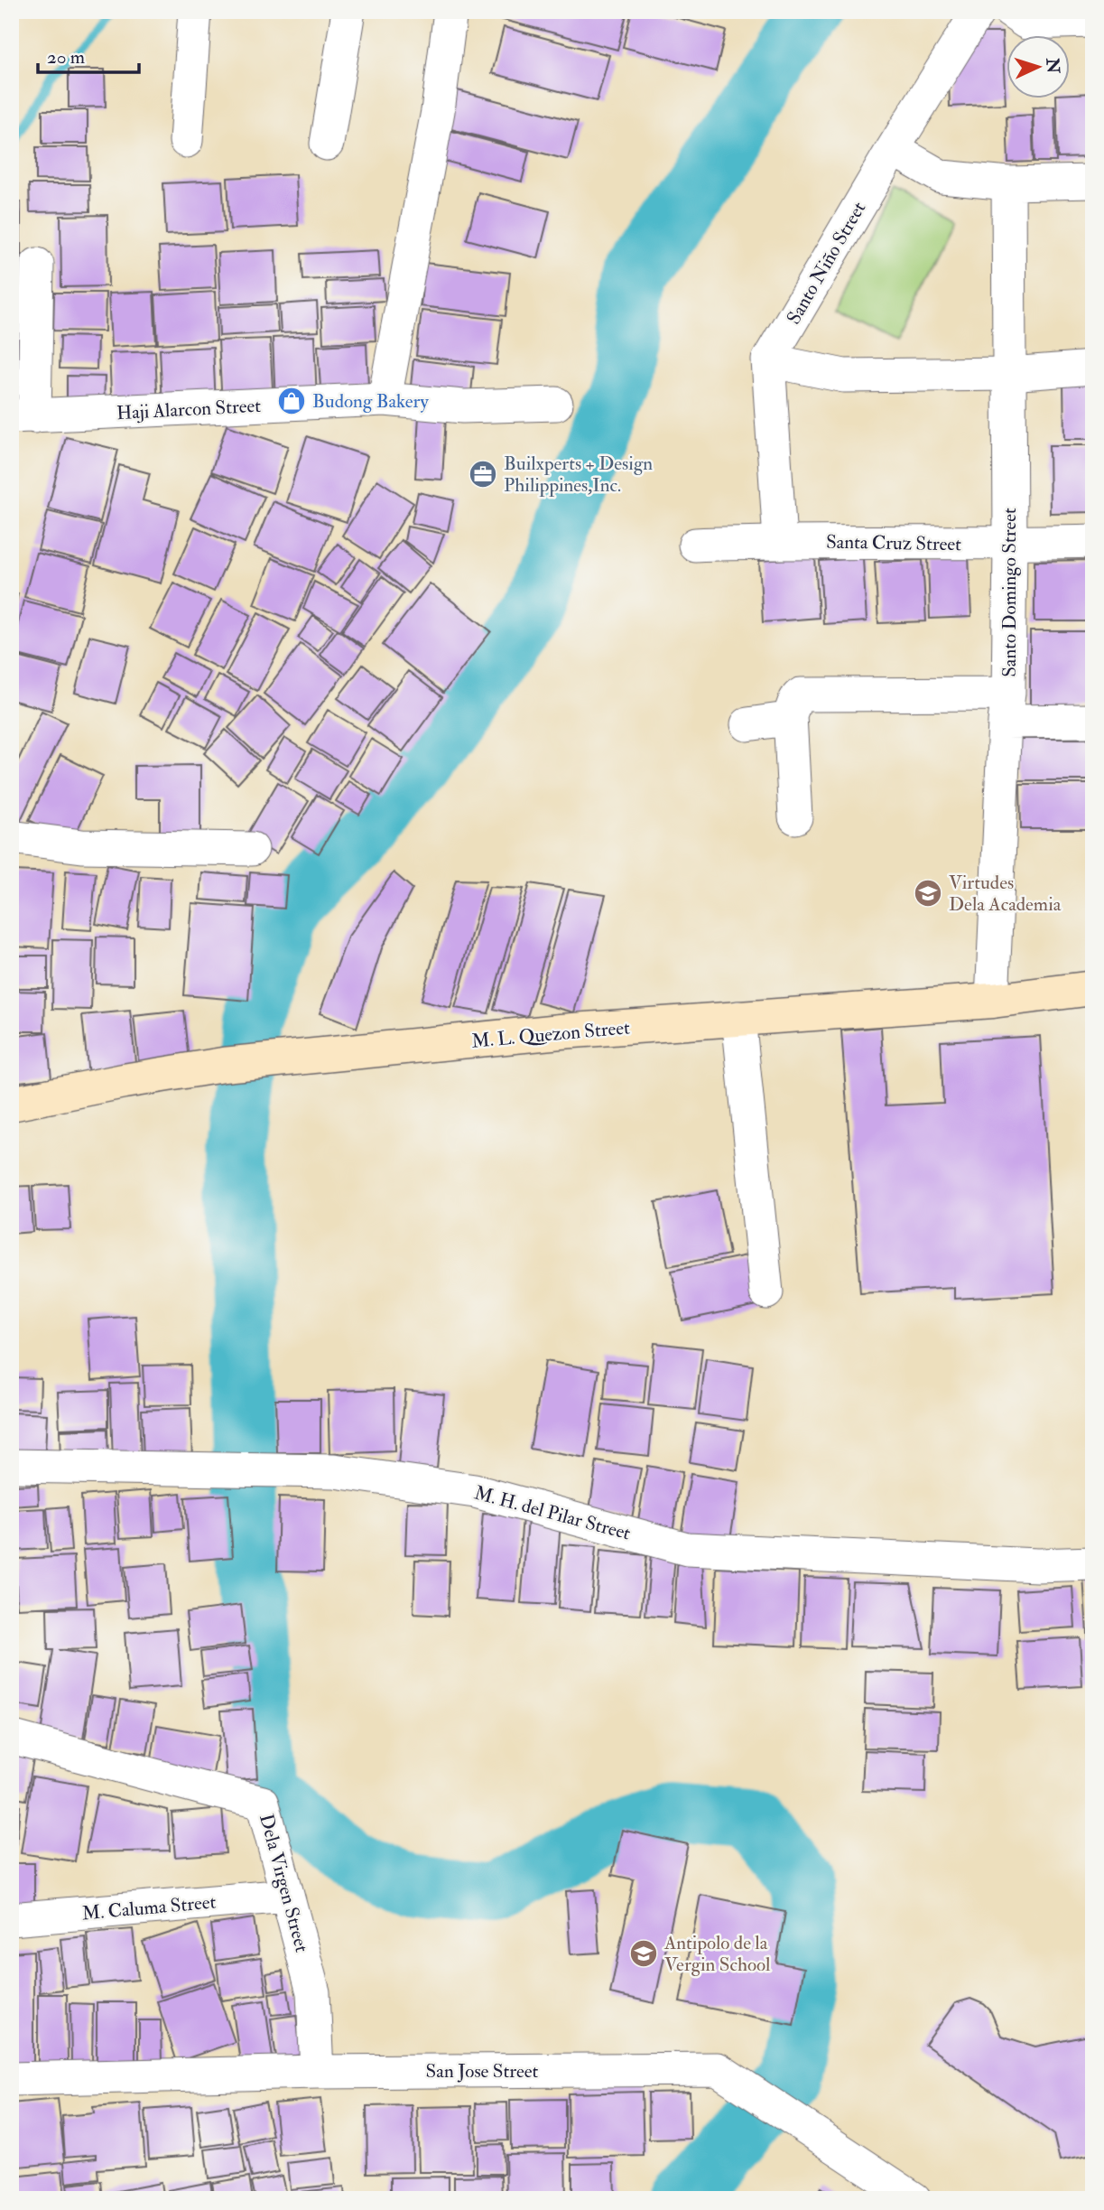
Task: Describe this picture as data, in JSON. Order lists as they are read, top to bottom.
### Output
{
  "streets": {
    "street": [
      "Santo Niño Street",
      "Haji Alarcon Street",
      "Santa Cruz Street",
      "Santo Domingo Street",
      "M. L. Quezon Street",
      "M. H. del Pilar Street",
      "Dela Virgen Street",
      "M. Caluma Street",
      "San Jose Street"
    ]
  },
  "crossings": [
    ["Santa Cruz Street", "Santo Domingo Street"],
    ["Santo Domingo Street", "M. L. Quezon Street"],
    ["Dela Virgen Street", "M. Caluma Street"],
    ["Dela Virgen Street", "San Jose Street"]
  ],
  "places": {
    "shop": ["Budong Bakery"],
    "office": ["Builxperts + Design Philippines,Inc."],
    "school or university": ["Virtudes Dela Academia", "Antipolo de la Vergin School"]
  },
  "scale_bar": "20 m",
  "north": "right"
}
